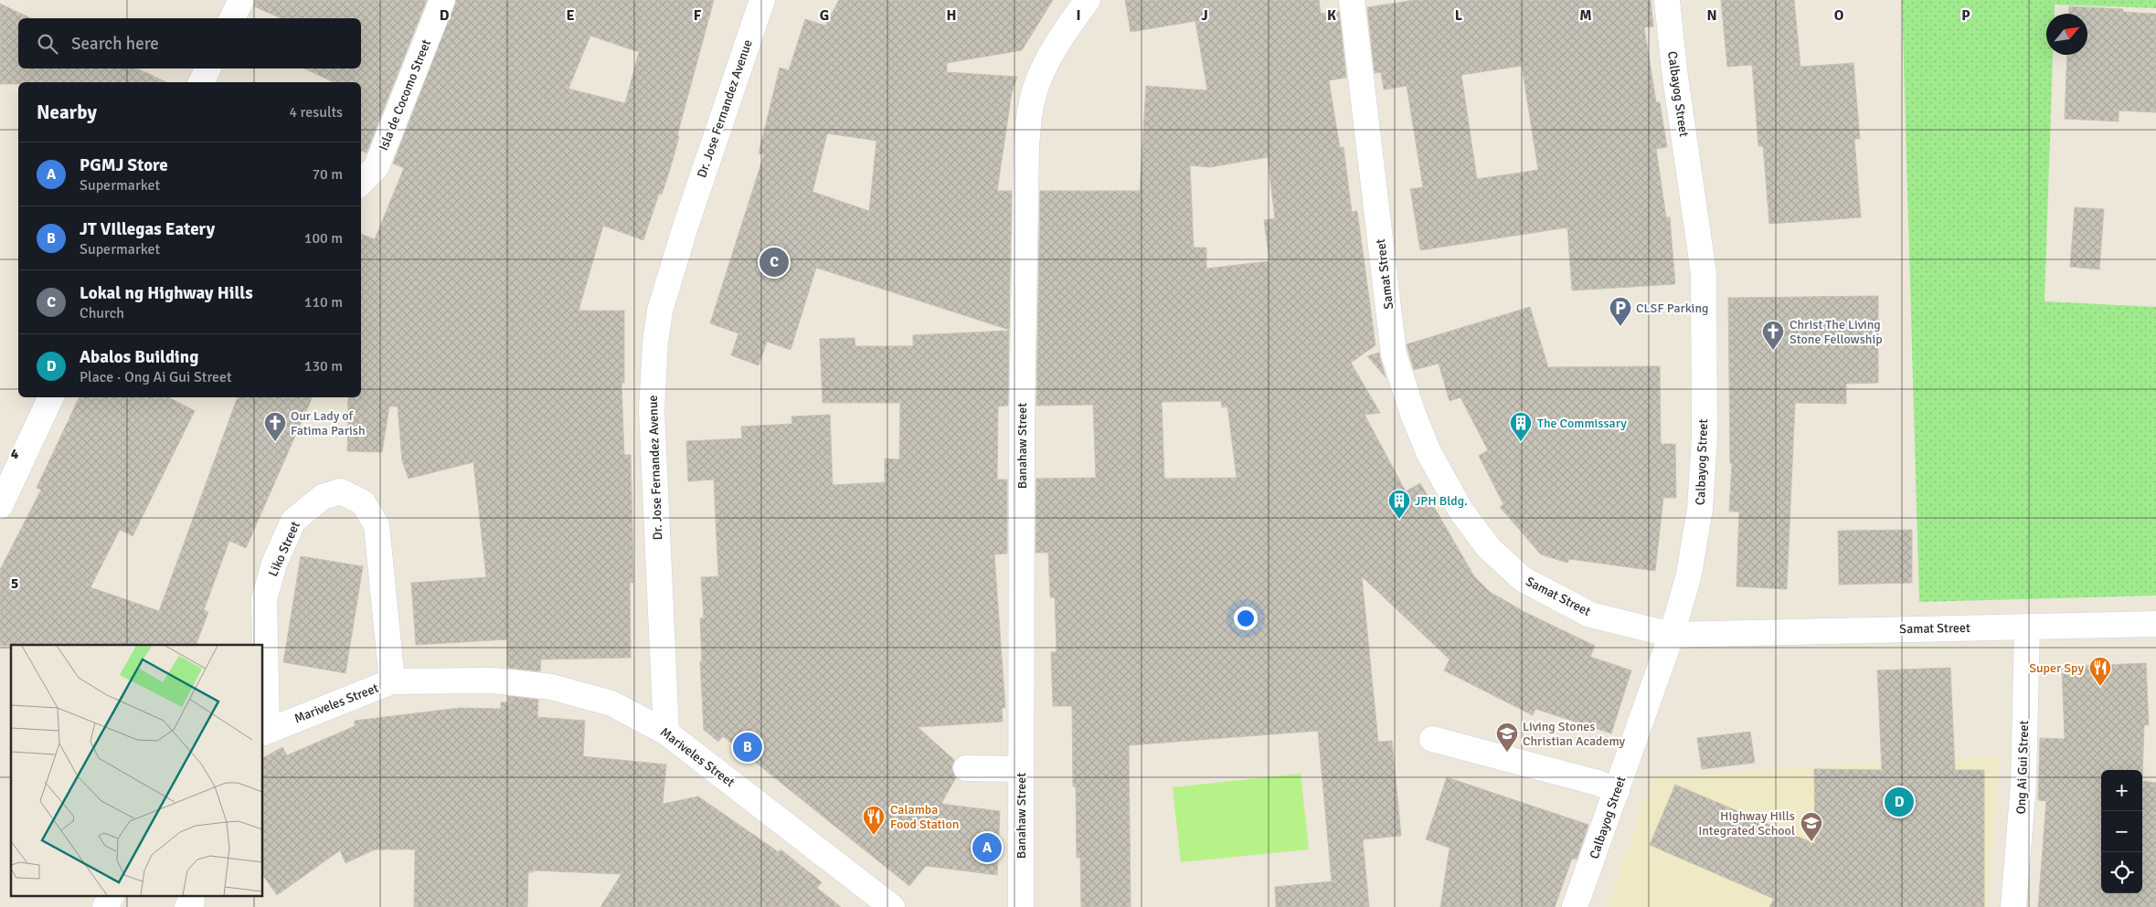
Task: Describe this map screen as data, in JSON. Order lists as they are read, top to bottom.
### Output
{
  "streets": {
    "street": [
      "Calbayog Street",
      "Isla de Cocomo Street",
      "Dr. Jose Fernandez Avenue",
      "Samat Street",
      "Banahaw Street",
      "Liko Street",
      "Mariveles Street",
      "Ong Ai Gui Street"
    ]
  },
  "crossings": [
    ["Calbayog Street", "Samat Street"],
    ["Dr. Jose Fernandez Avenue", "Mariveles Street"],
    ["Samat Street", "Ong Ai Gui Street"],
    ["Liko Street", "Mariveles Street"]
  ],
  "places": {
    "parking": ["CLSF Parking"],
    "church": ["Christ The Living Stone Fellowship", "Our Lady of Fatima Parish"],
    "building": ["The Commissary", "JPH Bldg."],
    "restaurant": ["Super Spy", "Calamba Food Station"],
    "school or university": ["Living Stones Christian Academy", "Highway Hills Integrated School"]
  },
  "north": "top right",
  "page": {
    "search": "Search here",
    "heading": ["Nearby", "4 results"],
    "list": [
      {
        "mark": "A",
        "name": "PGMJ Store",
        "note": "Supermarket",
        "value": "70 m"
      },
      {
        "mark": "B",
        "name": "JT VIllegas Eatery",
        "note": "Supermarket",
        "value": "100 m"
      },
      {
        "mark": "C",
        "name": "Lokal ng Highway Hills",
        "note": "Church",
        "value": "110 m"
      },
      {
        "mark": "D",
        "name": "Abalos Building",
        "note": "Place · Ong Ai Gui Street",
        "value": "130 m"
      }
    ],
    "pins": [
      "C",
      "B",
      "D",
      "A"
    ],
    "map_buttons": ["+", "−"]
  },
  "grid": {
    "columns": [
      "D",
      "E",
      "F",
      "G",
      "H",
      "I",
      "J",
      "K",
      "L",
      "M",
      "N",
      "O",
      "P"
    ],
    "rows": ["4", "5"]
  }
}
